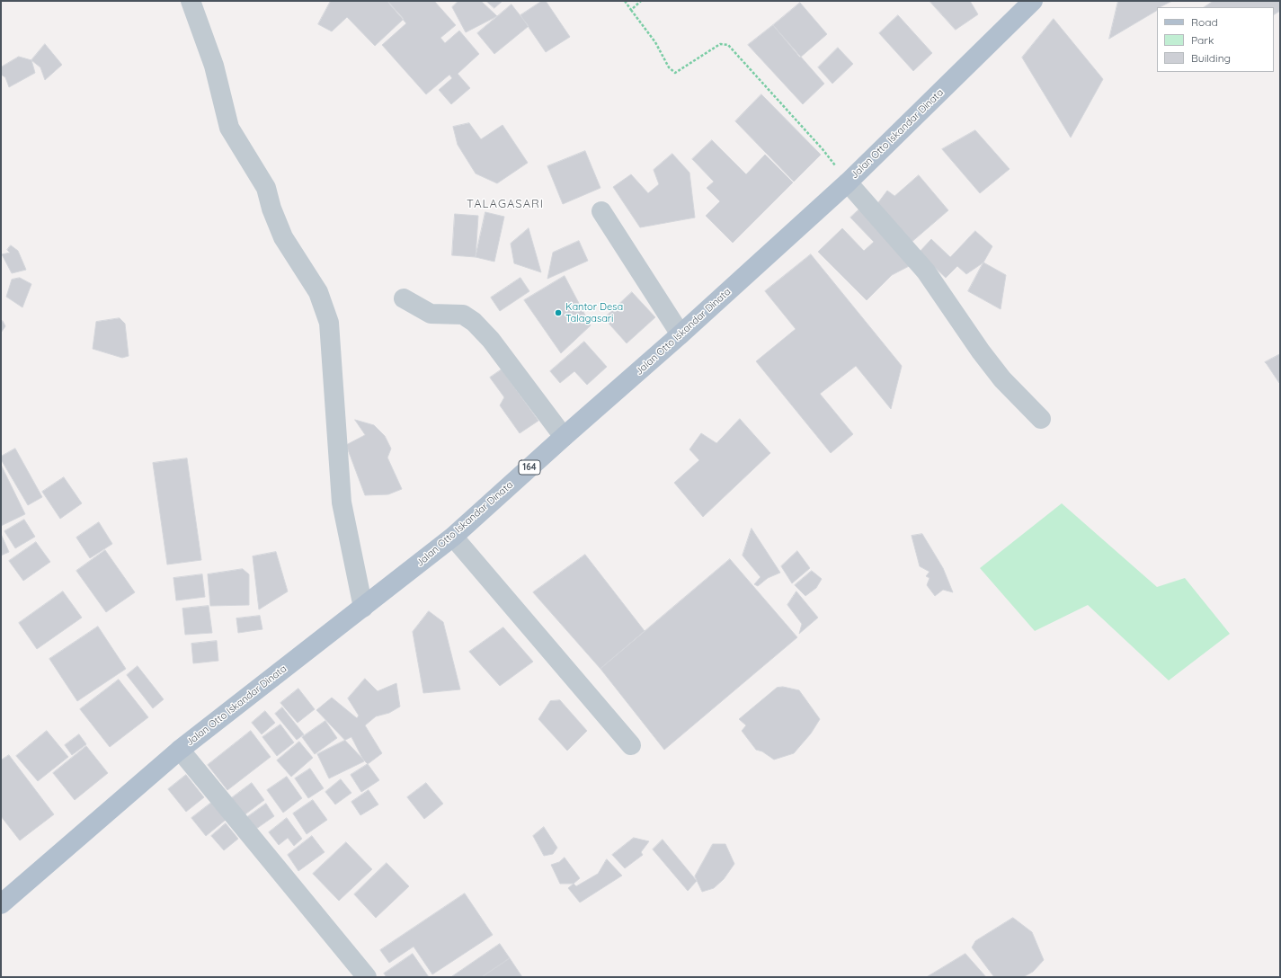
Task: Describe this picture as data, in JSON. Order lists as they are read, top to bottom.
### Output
{
  "streets": {
    "main road": ["Jalan Otto Iskandar Dinata", "164"]
  },
  "districts": ["TALAGASARI"],
  "places": ["Kantor Desa Talagasari"],
  "legend": ["Road", "Park", "Building"]
}
